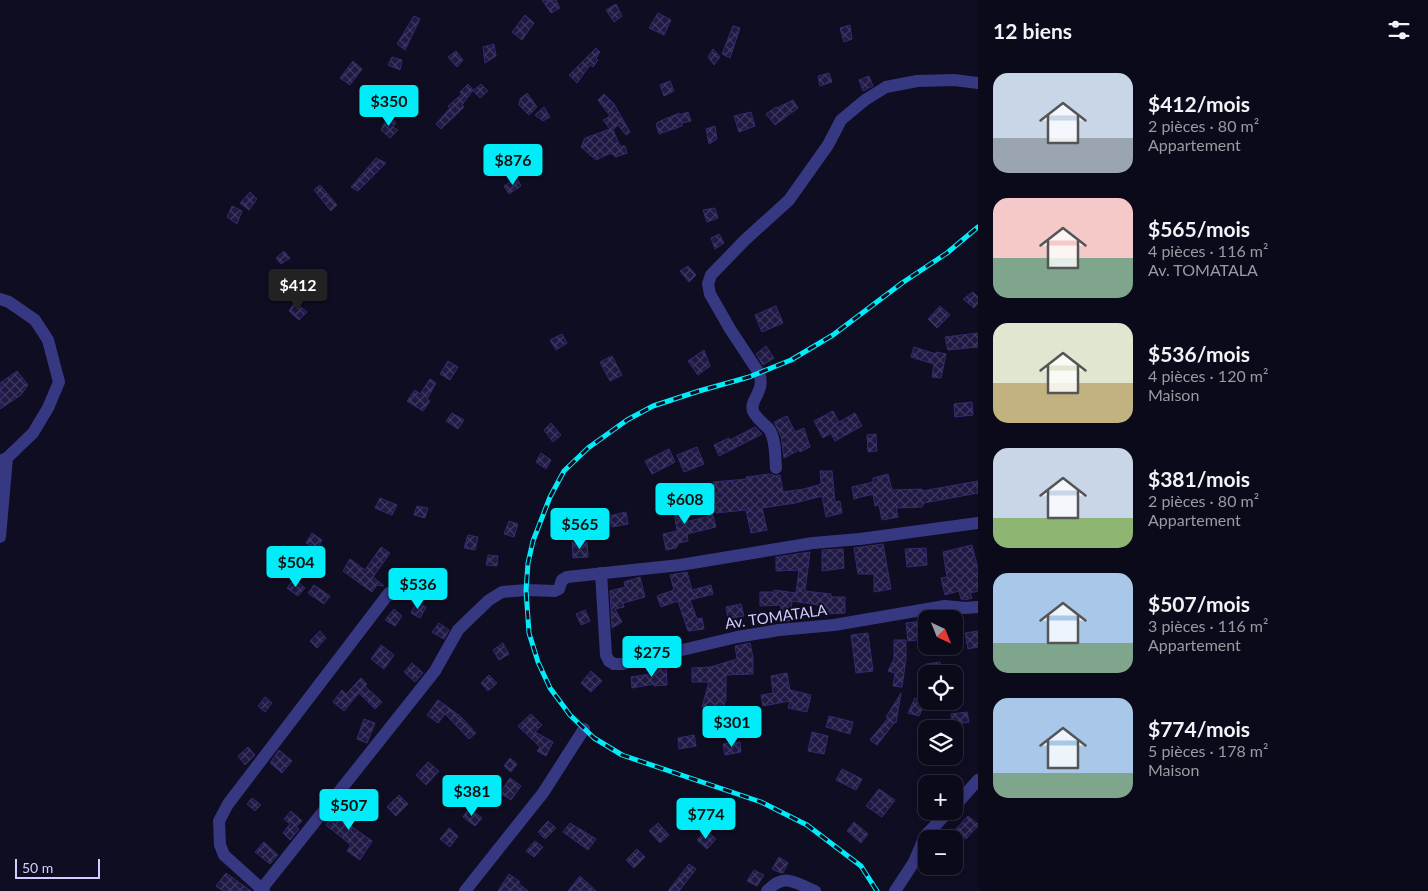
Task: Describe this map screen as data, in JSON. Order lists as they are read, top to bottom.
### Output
{
  "streets": {
    "street": ["Av. TOMATALA"]
  },
  "scale_bar": "50 m",
  "north": "bottom right",
  "page": {
    "heading": "12 biens",
    "list": [
      {
        "name": "$412/mois",
        "note": "2 pièces · 80 m² · Appartement"
      },
      {
        "name": "$565/mois",
        "note": "4 pièces · 116 m² · Av. TOMATALA"
      },
      {
        "name": "$536/mois",
        "note": "4 pièces · 120 m² · Maison"
      },
      {
        "name": "$381/mois",
        "note": "2 pièces · 80 m² · Appartement"
      },
      {
        "name": "$507/mois",
        "note": "3 pièces · 116 m² · Appartement"
      },
      {
        "name": "$774/mois",
        "note": "5 pièces · 178 m² · Maison"
      }
    ],
    "price": [
      "$350",
      "$876",
      "$412",
      "$608",
      "$565",
      "$504",
      "$536",
      "$275",
      "$301",
      "$381",
      "$507",
      "$774"
    ],
    "map_buttons": ["+", "−"],
    "scale": "50 m"
  }
}
